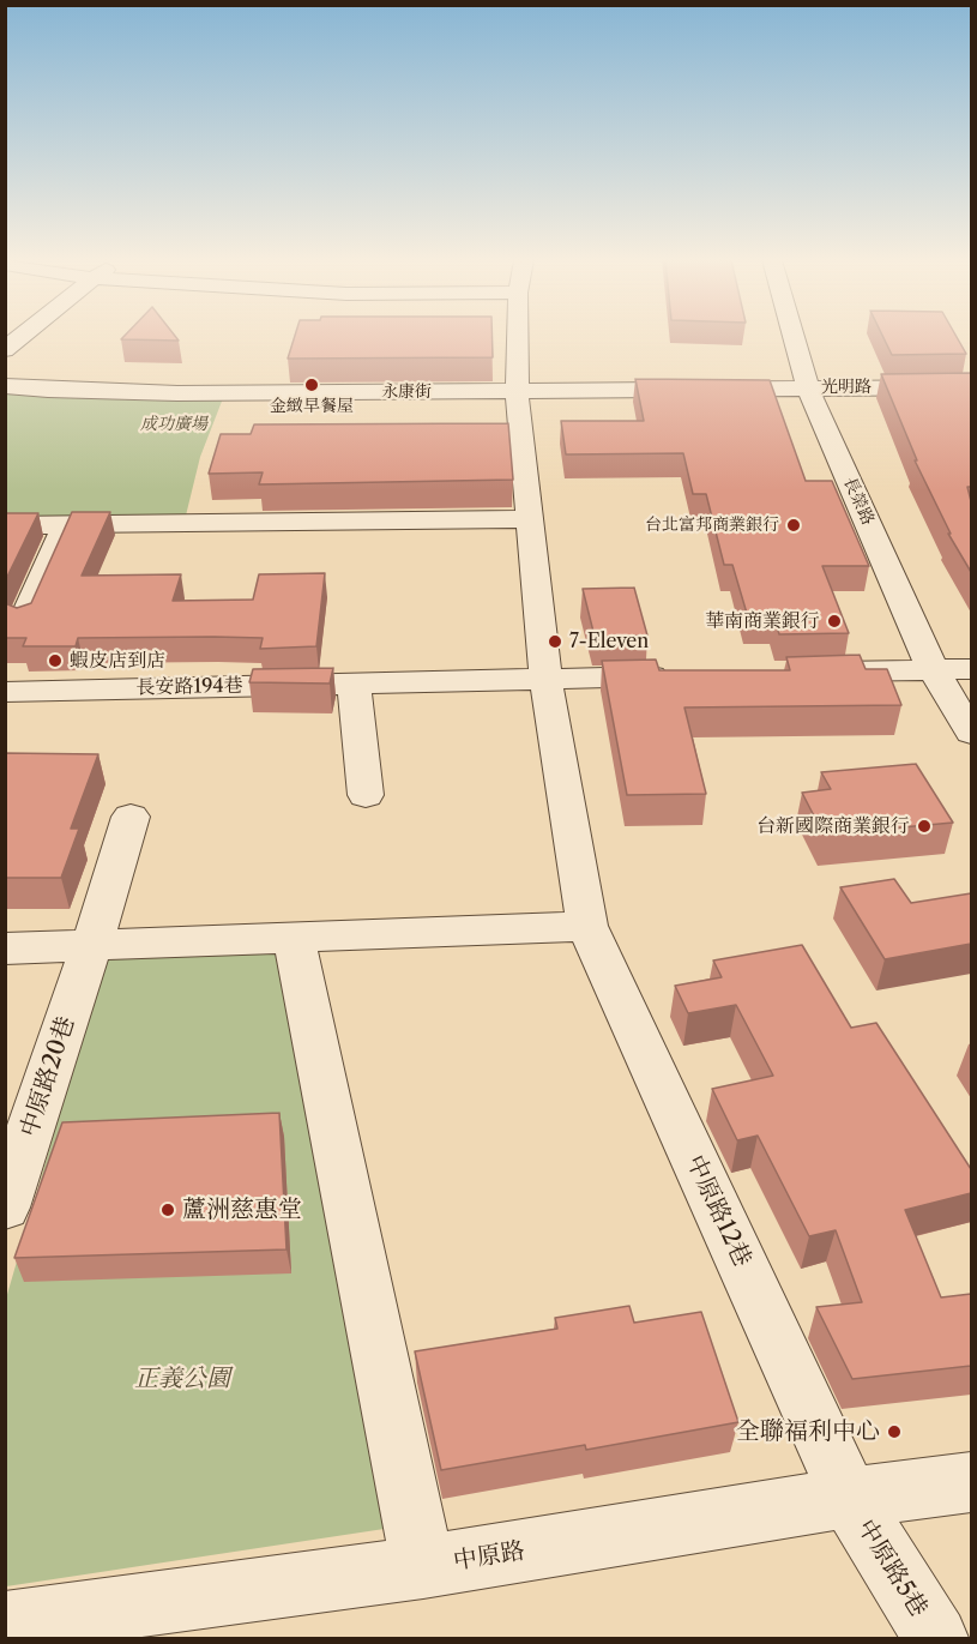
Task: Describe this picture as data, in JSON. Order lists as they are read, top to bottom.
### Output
{
  "streets": {
    "street": [
      "光明路",
      "永康街",
      "長榮路",
      "長安路194巷",
      "中原路20巷",
      "中原路12巷",
      "中原路",
      "中原路5巷"
    ]
  },
  "crossings": [
    ["光明路", "永康街"],
    ["光明路", "長榮路"],
    ["永康街", "長榮路"],
    ["永康街", "中原路12巷"],
    ["長安路194巷", "中原路12巷"],
    ["中原路12巷", "中原路"],
    ["中原路12巷", "中原路5巷"],
    ["中原路", "中原路5巷"]
  ],
  "parks": ["成功廣場", "正義公園"],
  "places": [
    "金緻早餐屋",
    "台北富邦商業銀行",
    "華南商業銀行",
    "7-Eleven",
    "蝦皮店到店",
    "台新國際商業銀行",
    "蘆洲慈惠堂",
    "全聯福利中心"
  ]
}
